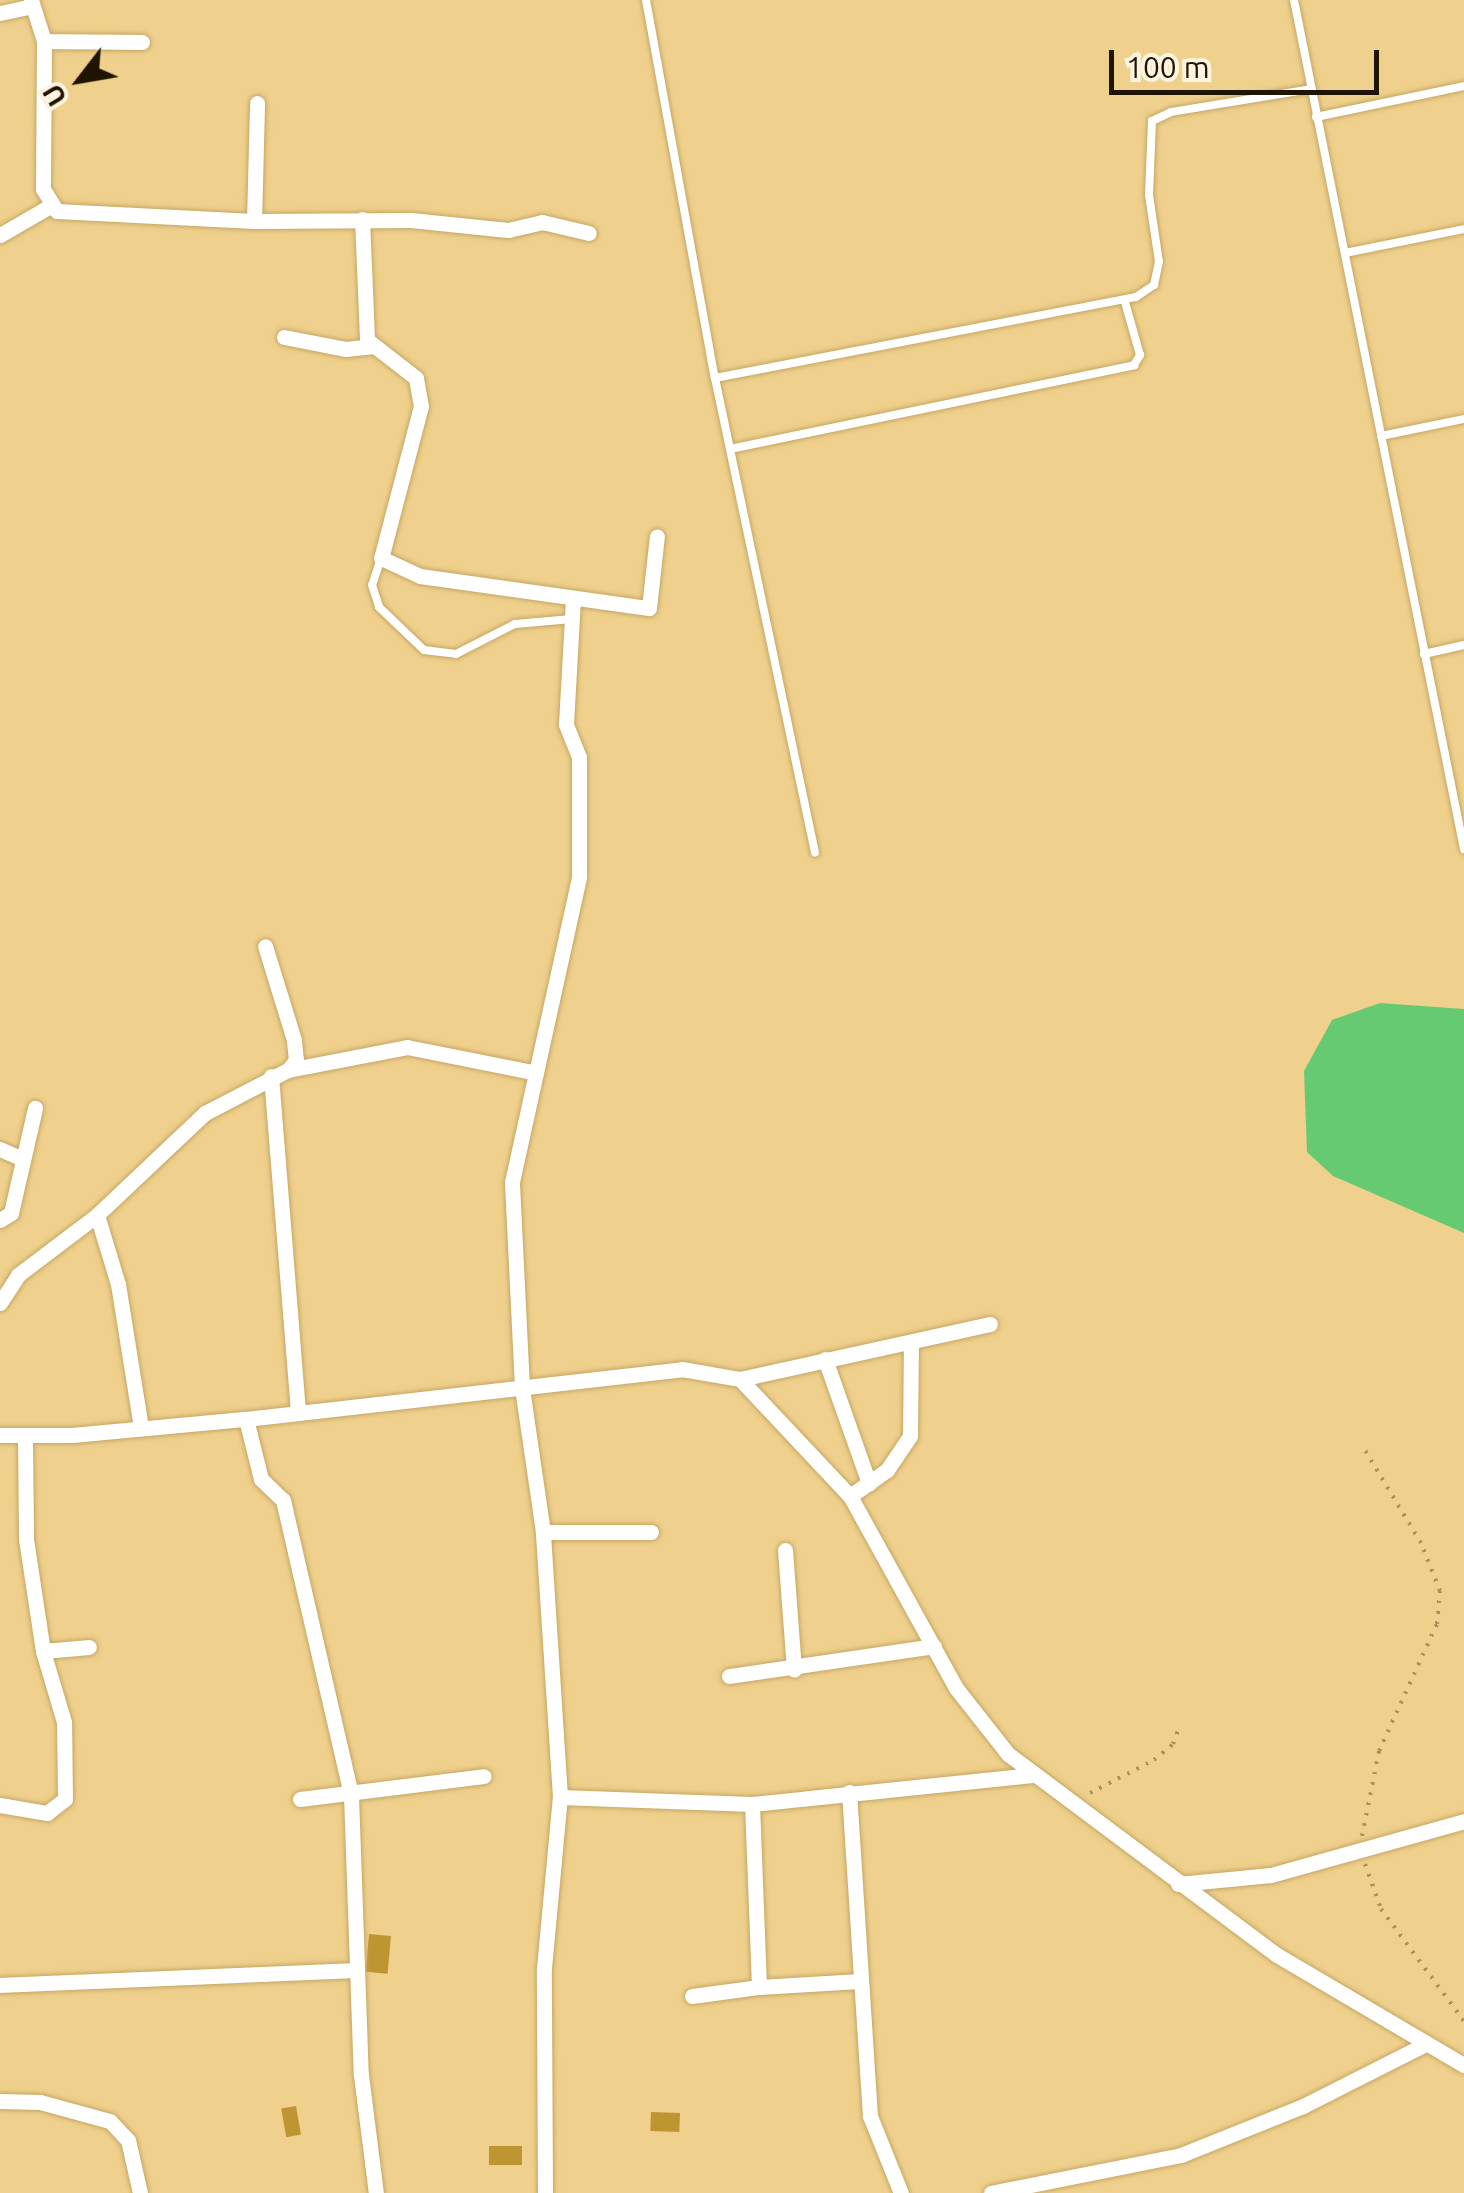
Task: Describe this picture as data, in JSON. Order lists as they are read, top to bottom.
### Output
{
  "scale_bar": "100 m",
  "north": "bottom left"
}
